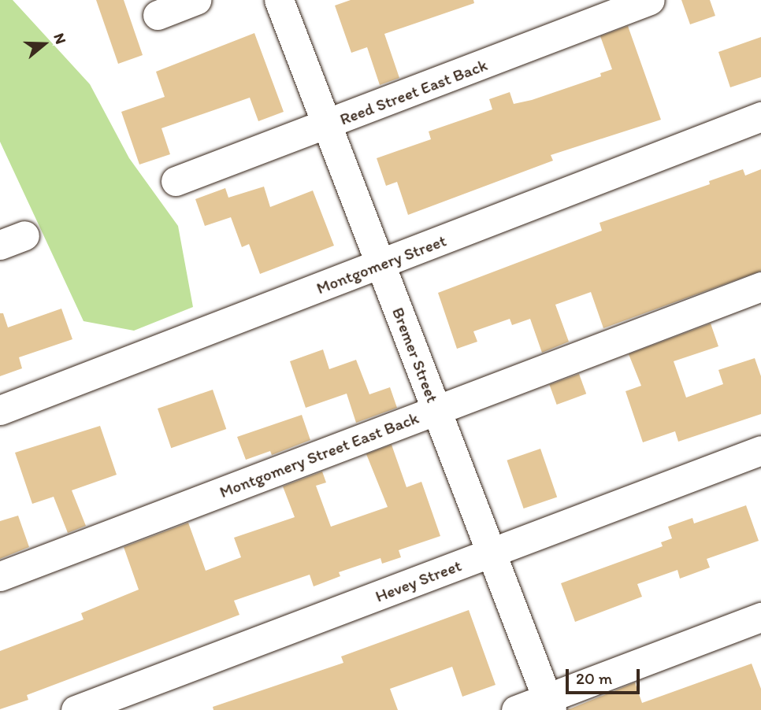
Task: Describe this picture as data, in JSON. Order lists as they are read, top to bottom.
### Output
{
  "streets": {
    "street": [
      "Reed Street East Back",
      "Montgomery Street",
      "Bremer Street",
      "Montgomery Street East Back",
      "Hevey Street"
    ]
  },
  "crossings": [
    ["Reed Street East Back", "Bremer Street"],
    ["Montgomery Street", "Bremer Street"],
    ["Bremer Street", "Montgomery Street East Back"],
    ["Bremer Street", "Hevey Street"]
  ],
  "scale_bar": "20 m",
  "north": "right"
}
